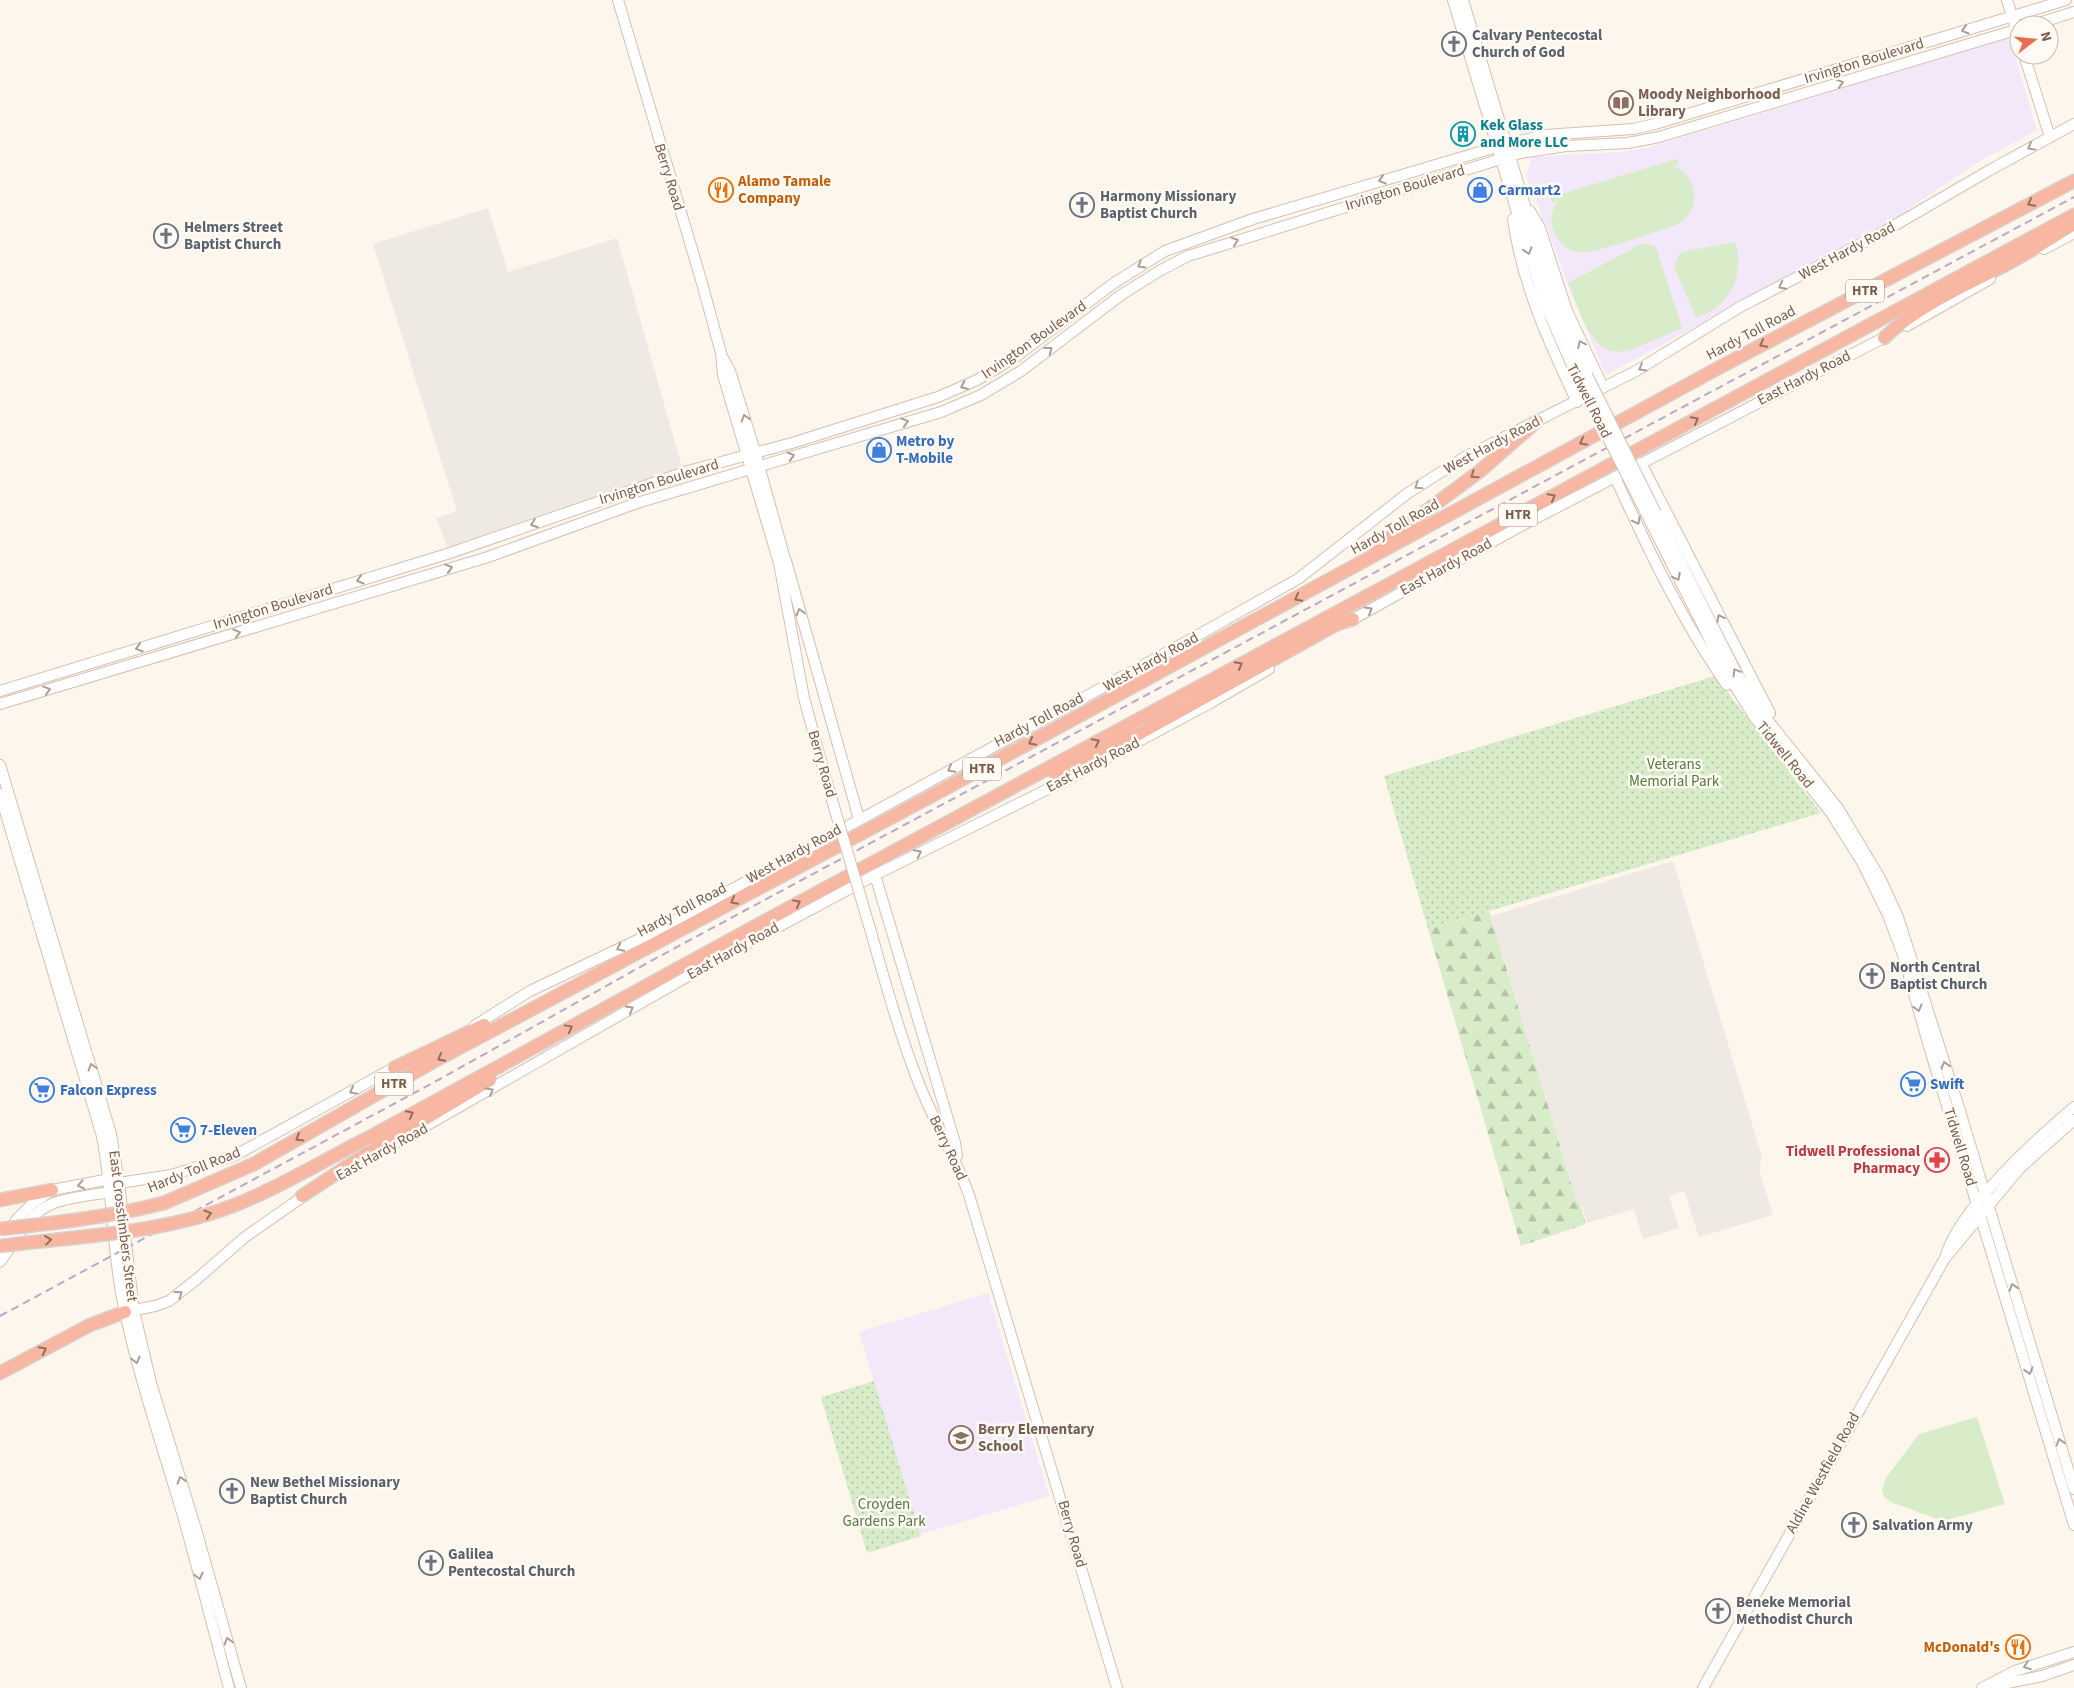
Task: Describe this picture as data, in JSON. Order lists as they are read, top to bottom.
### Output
{
  "streets": {
    "highway": ["HTR", "Hardy Toll Road"],
    "main road": [
      "Irvington Boulevard",
      "Berry Road",
      "West Hardy Road",
      "East Hardy Road",
      "Tidwell Road",
      "East Crosstimbers Street",
      "Aldine Westfield Road"
    ]
  },
  "crossings": [
    ["Irvington Boulevard", "Berry Road"],
    ["Irvington Boulevard", "Tidwell Road"],
    ["West Hardy Road", "East Crosstimbers Street"],
    ["East Hardy Road", "East Crosstimbers Street"],
    ["Tidwell Road", "Aldine Westfield Road"]
  ],
  "one_way": ["West Hardy Road", "East Hardy Road"],
  "parks": ["Veterans Memorial Park", "Croyden Gardens Park"],
  "places": {
    "church": [
      "Calvary Pentecostal Church of God",
      "Harmony Missionary Baptist Church",
      "Helmers Street Baptist Church",
      "North Central Baptist Church",
      "New Bethel Missionary Baptist Church",
      "Salvation Army",
      "Galilea Pentecostal Church",
      "Beneke Memorial Methodist Church"
    ],
    "library": ["Moody Neighborhood Library"],
    "building": ["Kek Glass and More LLC"],
    "restaurant": ["Alamo Tamale Company", "McDonald's"],
    "shop": ["Carmart2", "Metro by T-Mobile"],
    "supermarket": ["Swift", "Falcon Express", "7-Eleven"],
    "pharmacy": ["Tidwell Professional Pharmacy"],
    "school or university": ["Berry Elementary School"]
  },
  "north": "right"
}
